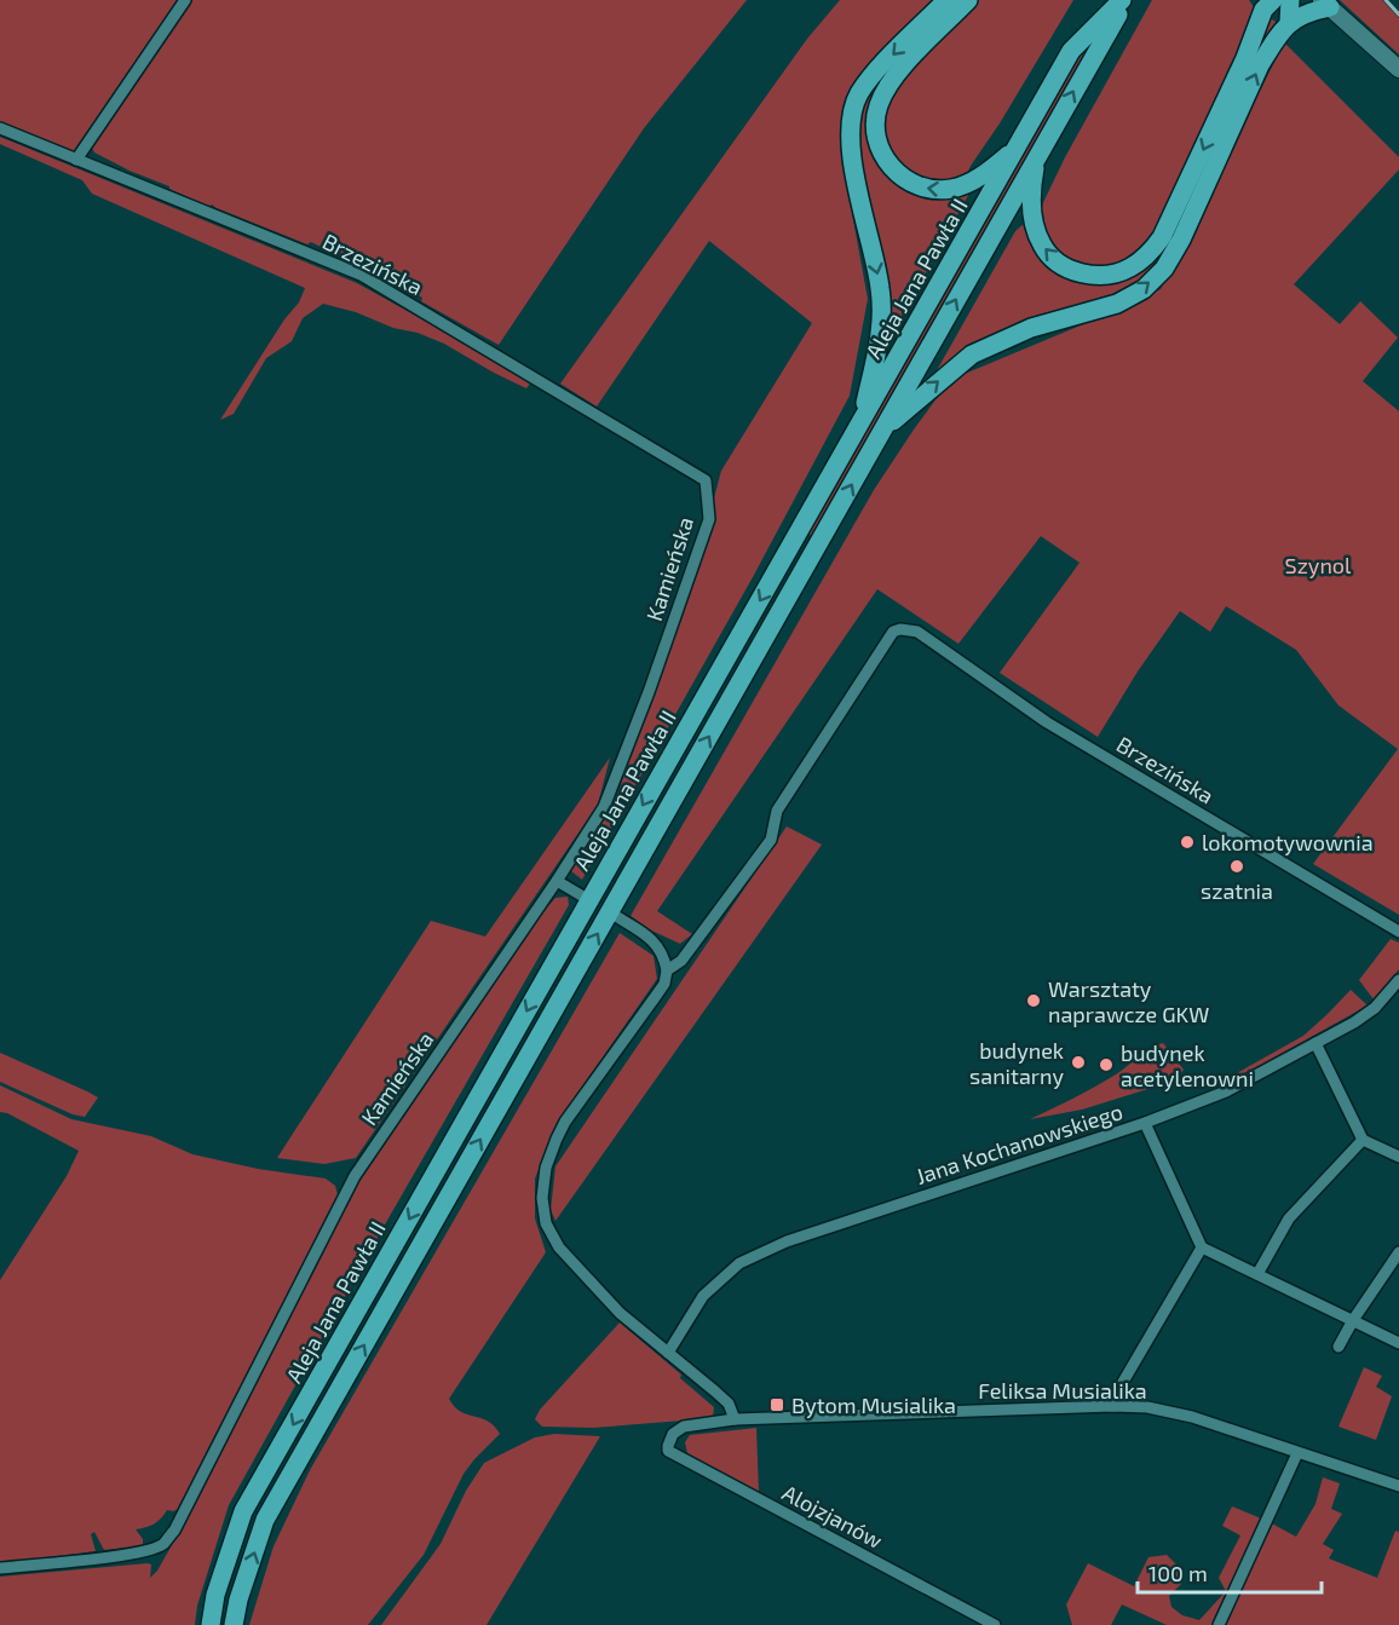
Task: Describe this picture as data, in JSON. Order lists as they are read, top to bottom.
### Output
{
  "streets": {
    "main road": ["Aleja Jana Pawła II"],
    "street": [
      "Brzezińska",
      "Kamieńska",
      "Jana Kochanowskiego",
      "Feliksa Musialika",
      "Alojzjanów"
    ]
  },
  "crossings": [
    ["Brzezińska", "Kamieńska"],
    ["Feliksa Musialika", "Alojzjanów"]
  ],
  "parks": ["Szynol"],
  "places": {
    "other": [
      "lokomotywownia",
      "szatnia",
      "Warsztaty naprawcze GKW",
      "budynek sanitarny",
      "budynek acetylenowni"
    ],
    "transit": ["Bytom Musialika"]
  },
  "scale_bar": "100 m"
}
